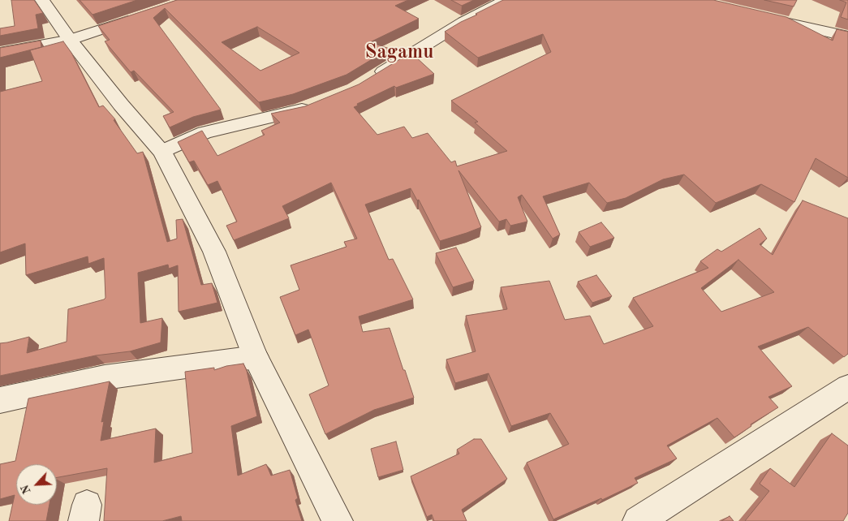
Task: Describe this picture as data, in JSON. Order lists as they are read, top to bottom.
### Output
{
  "districts": ["Sagamu"],
  "north": "bottom left"
}
